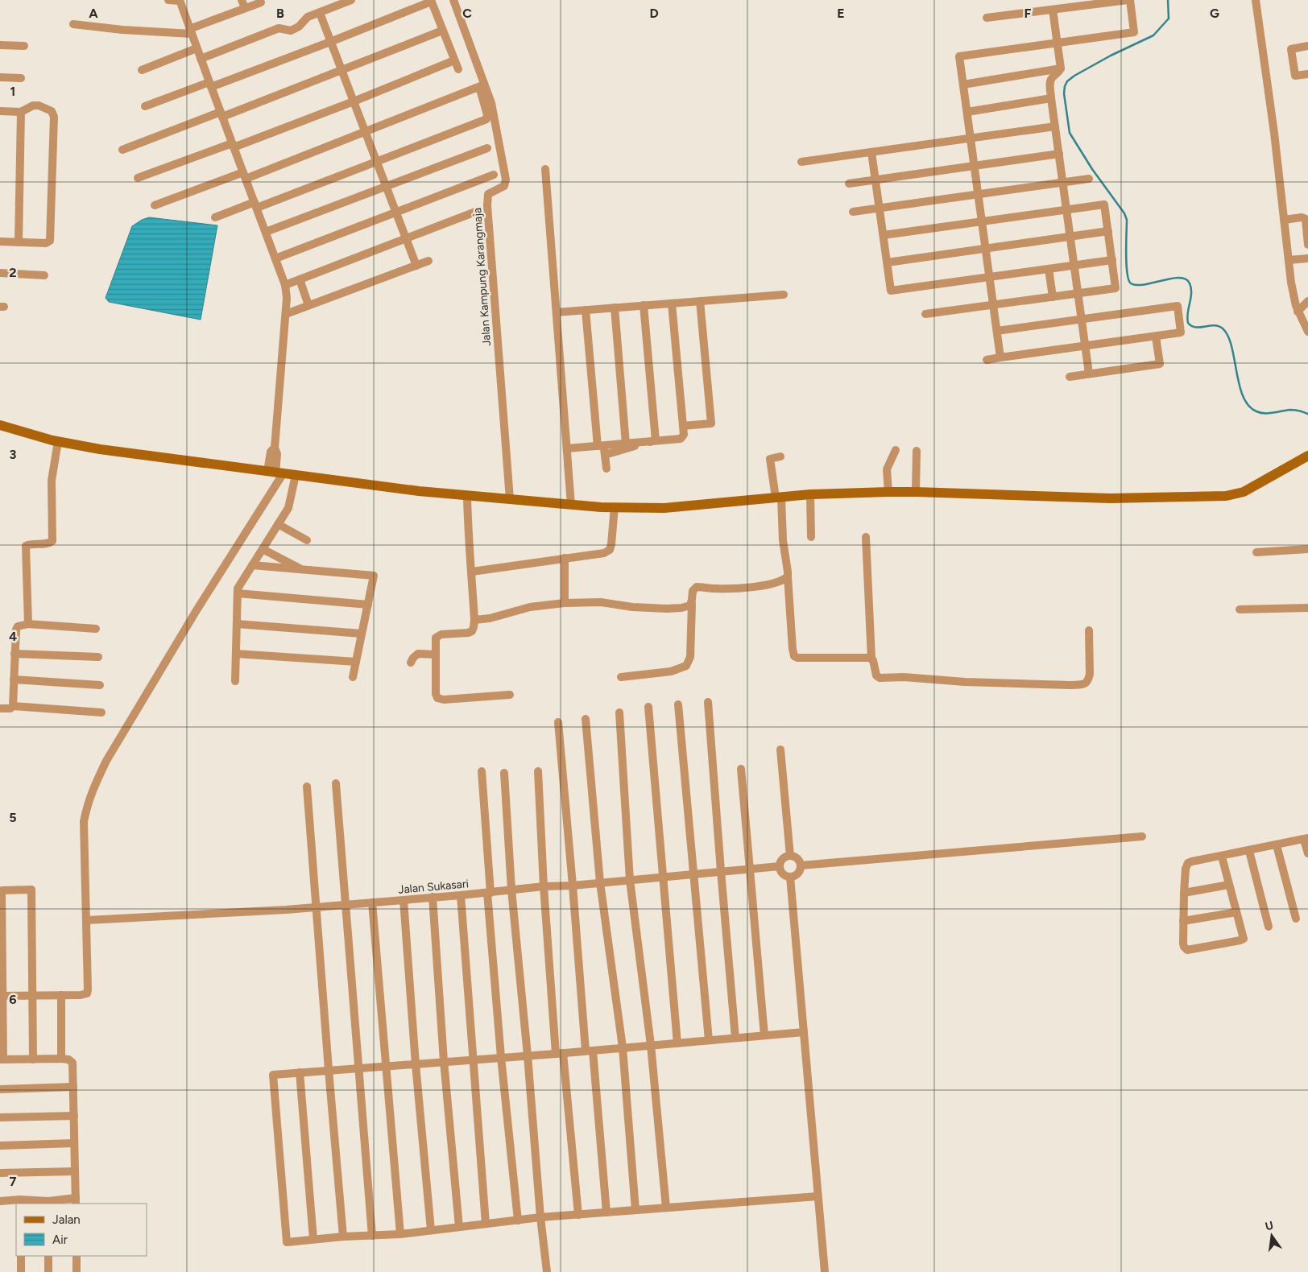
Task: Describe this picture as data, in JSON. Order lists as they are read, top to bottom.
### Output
{
  "streets": {
    "street": ["Jalan Kampung Karangmaja", "Jalan Sukasari"]
  },
  "legend": ["Jalan", "Air"],
  "north": "top",
  "grid": {
    "columns": [
      "A",
      "B",
      "C",
      "D",
      "E",
      "F",
      "G"
    ],
    "rows": [
      "1",
      "2",
      "3",
      "4",
      "5",
      "6",
      "7"
    ]
  }
}
